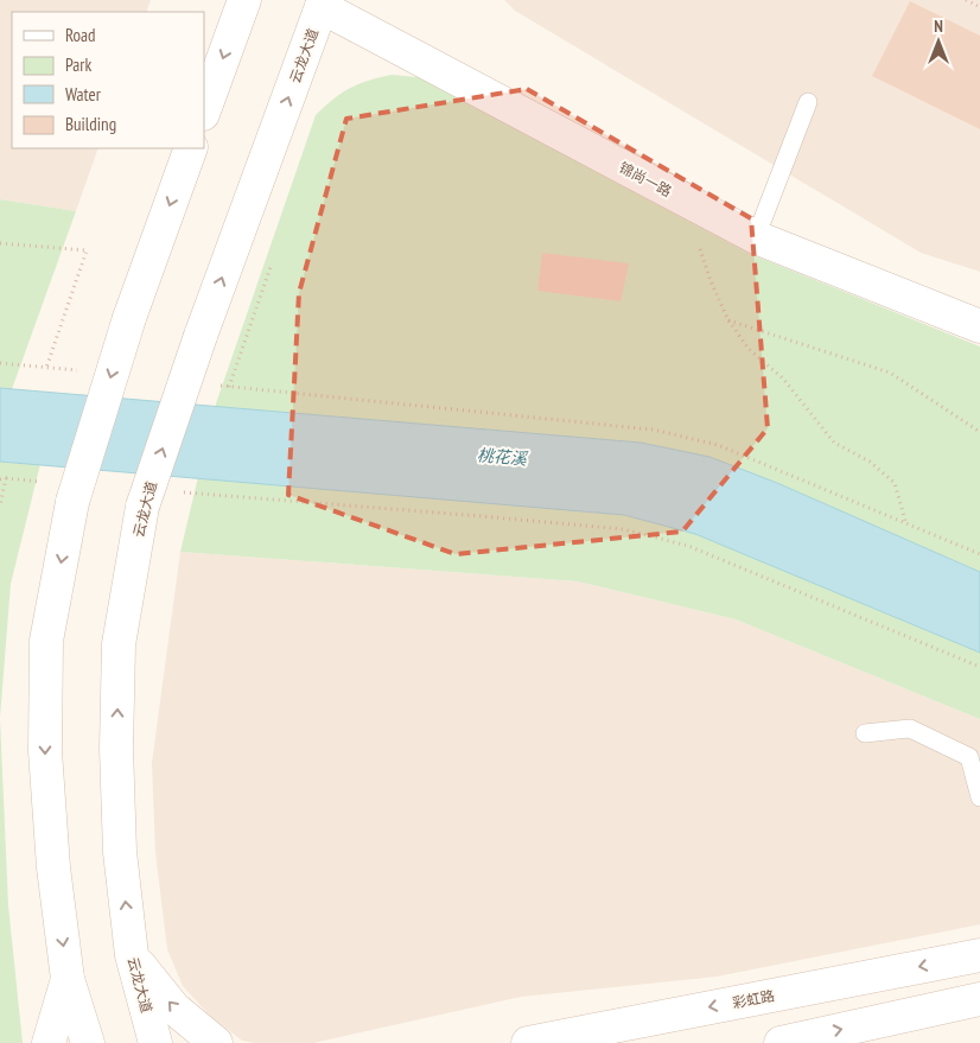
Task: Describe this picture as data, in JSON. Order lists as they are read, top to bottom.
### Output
{
  "streets": {
    "main road": ["云龙大道", "锦尚一路", "彩虹路"]
  },
  "crossings": [
    ["云龙大道", "锦尚一路"]
  ],
  "water": ["桃花溪"],
  "legend": [
    "Road",
    "Park",
    "Water",
    "Building"
  ],
  "north": "top"
}
